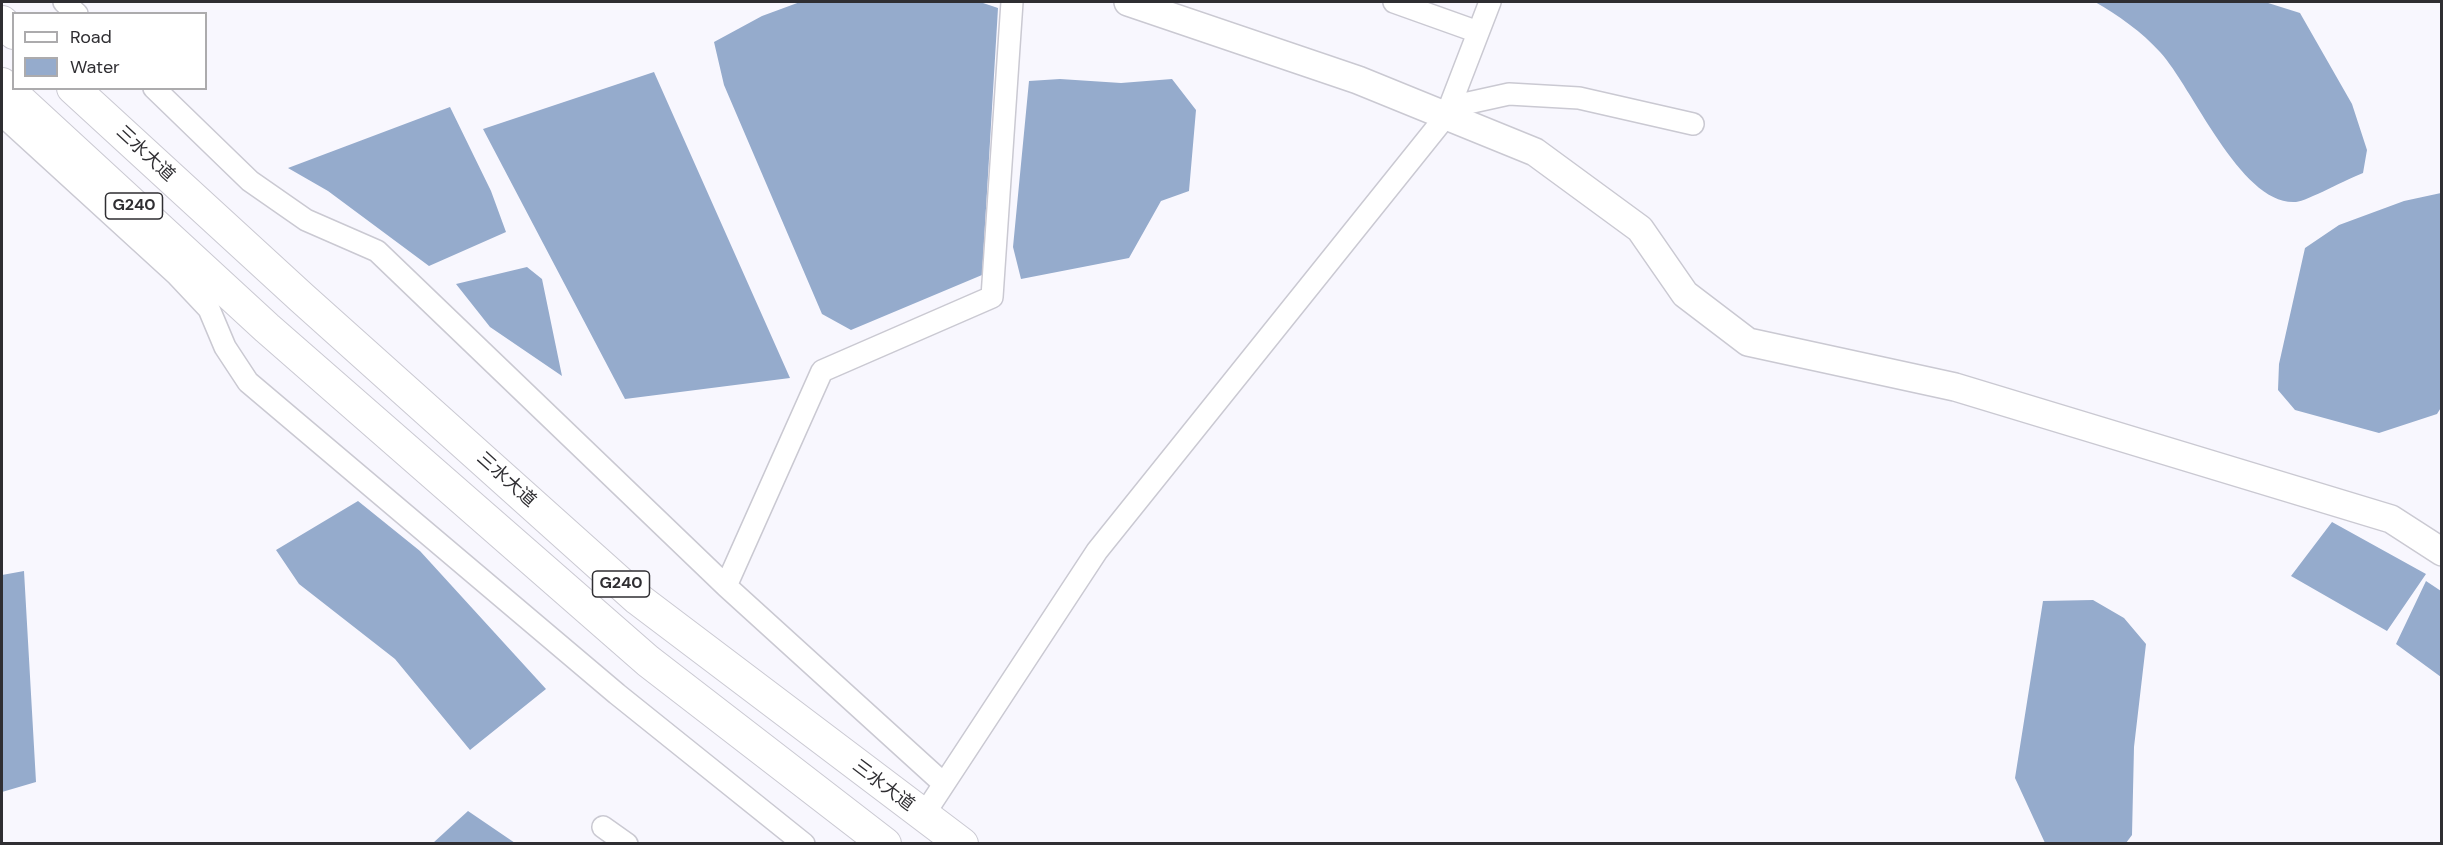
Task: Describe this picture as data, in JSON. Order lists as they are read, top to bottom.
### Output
{
  "streets": {
    "highway": ["三水大道", "G240"]
  },
  "legend": ["Road", "Water"]
}
